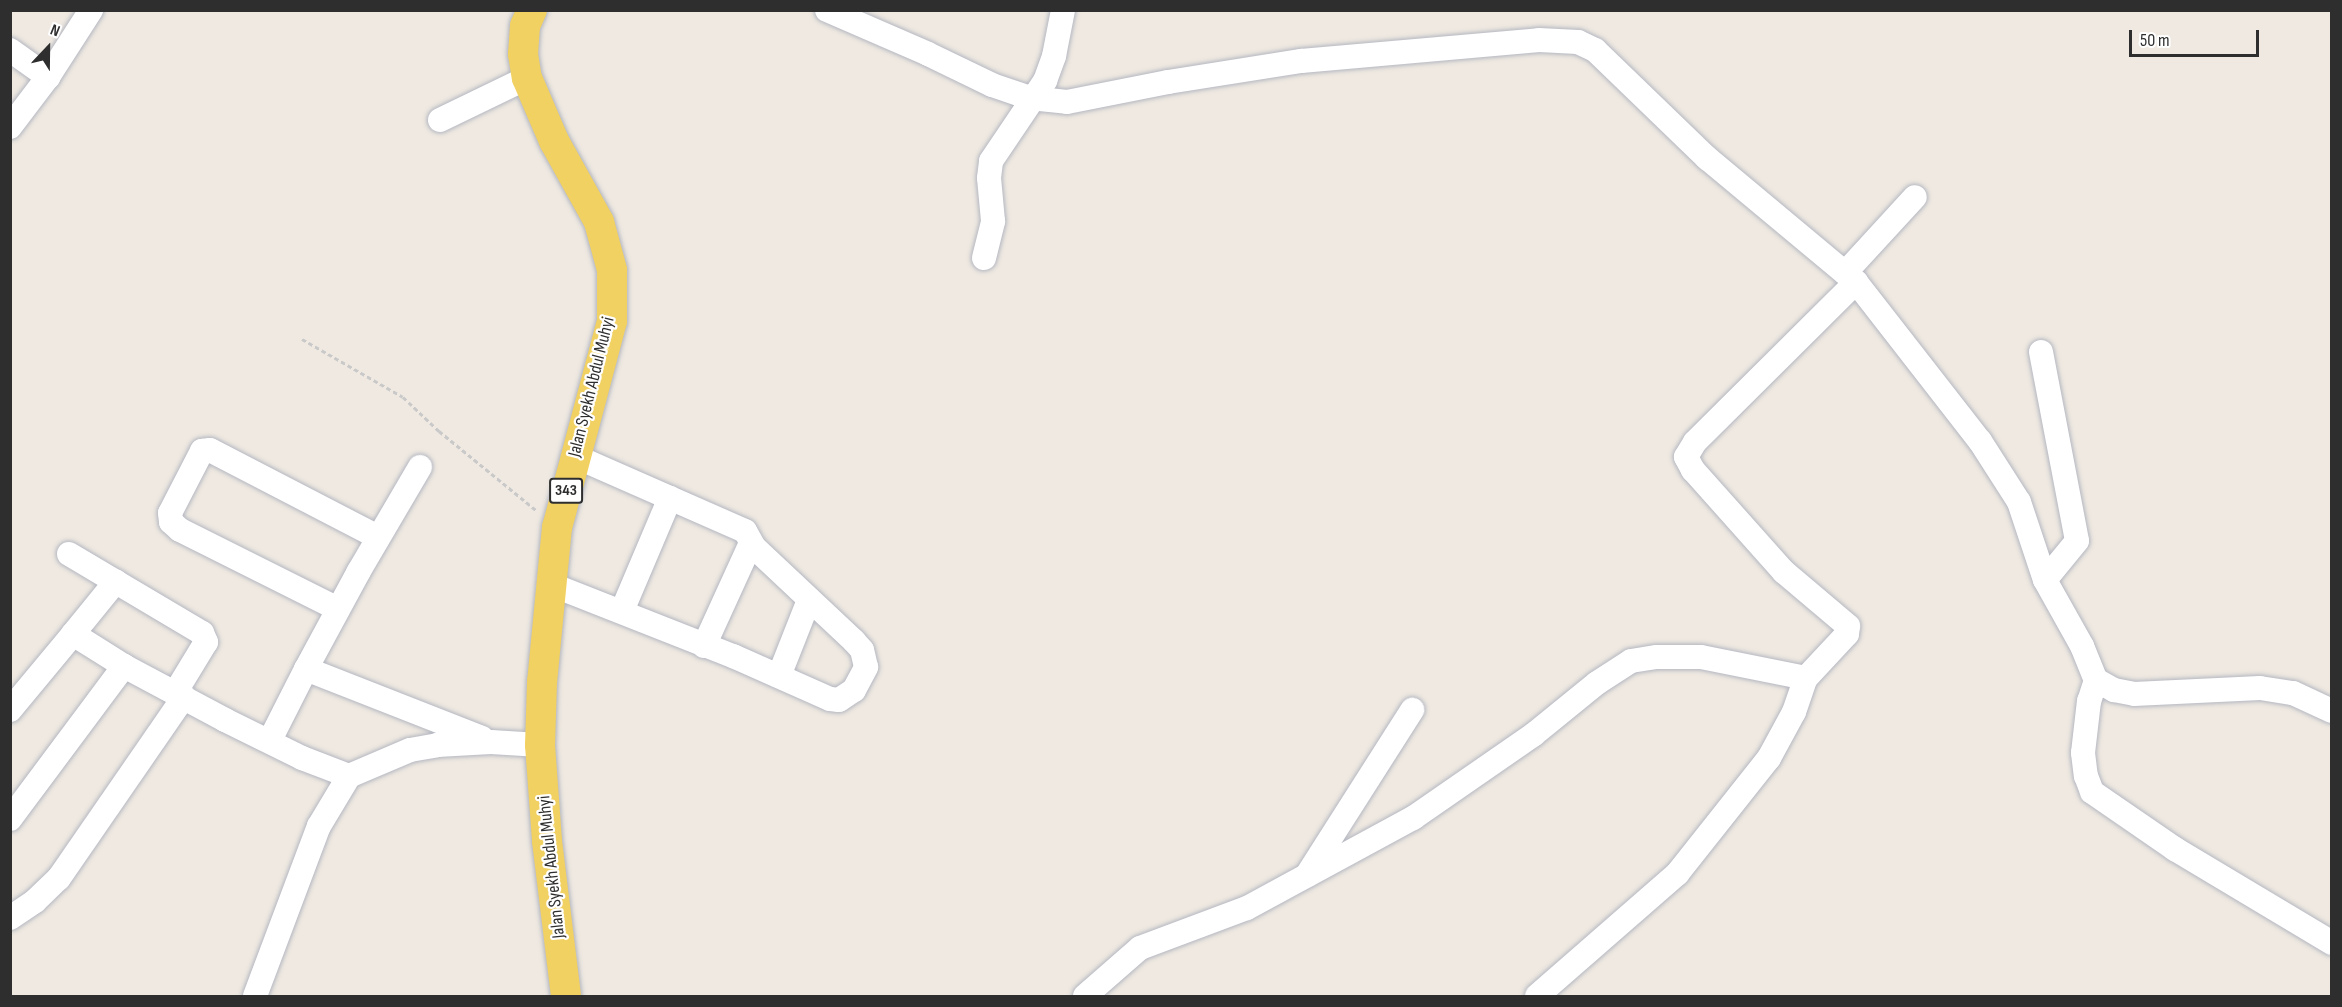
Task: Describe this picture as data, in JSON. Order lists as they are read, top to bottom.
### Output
{
  "streets": {
    "main road": ["Jalan Syekh Abdul Muhyi", "343"]
  },
  "scale_bar": "50 m",
  "north": "top"
}
